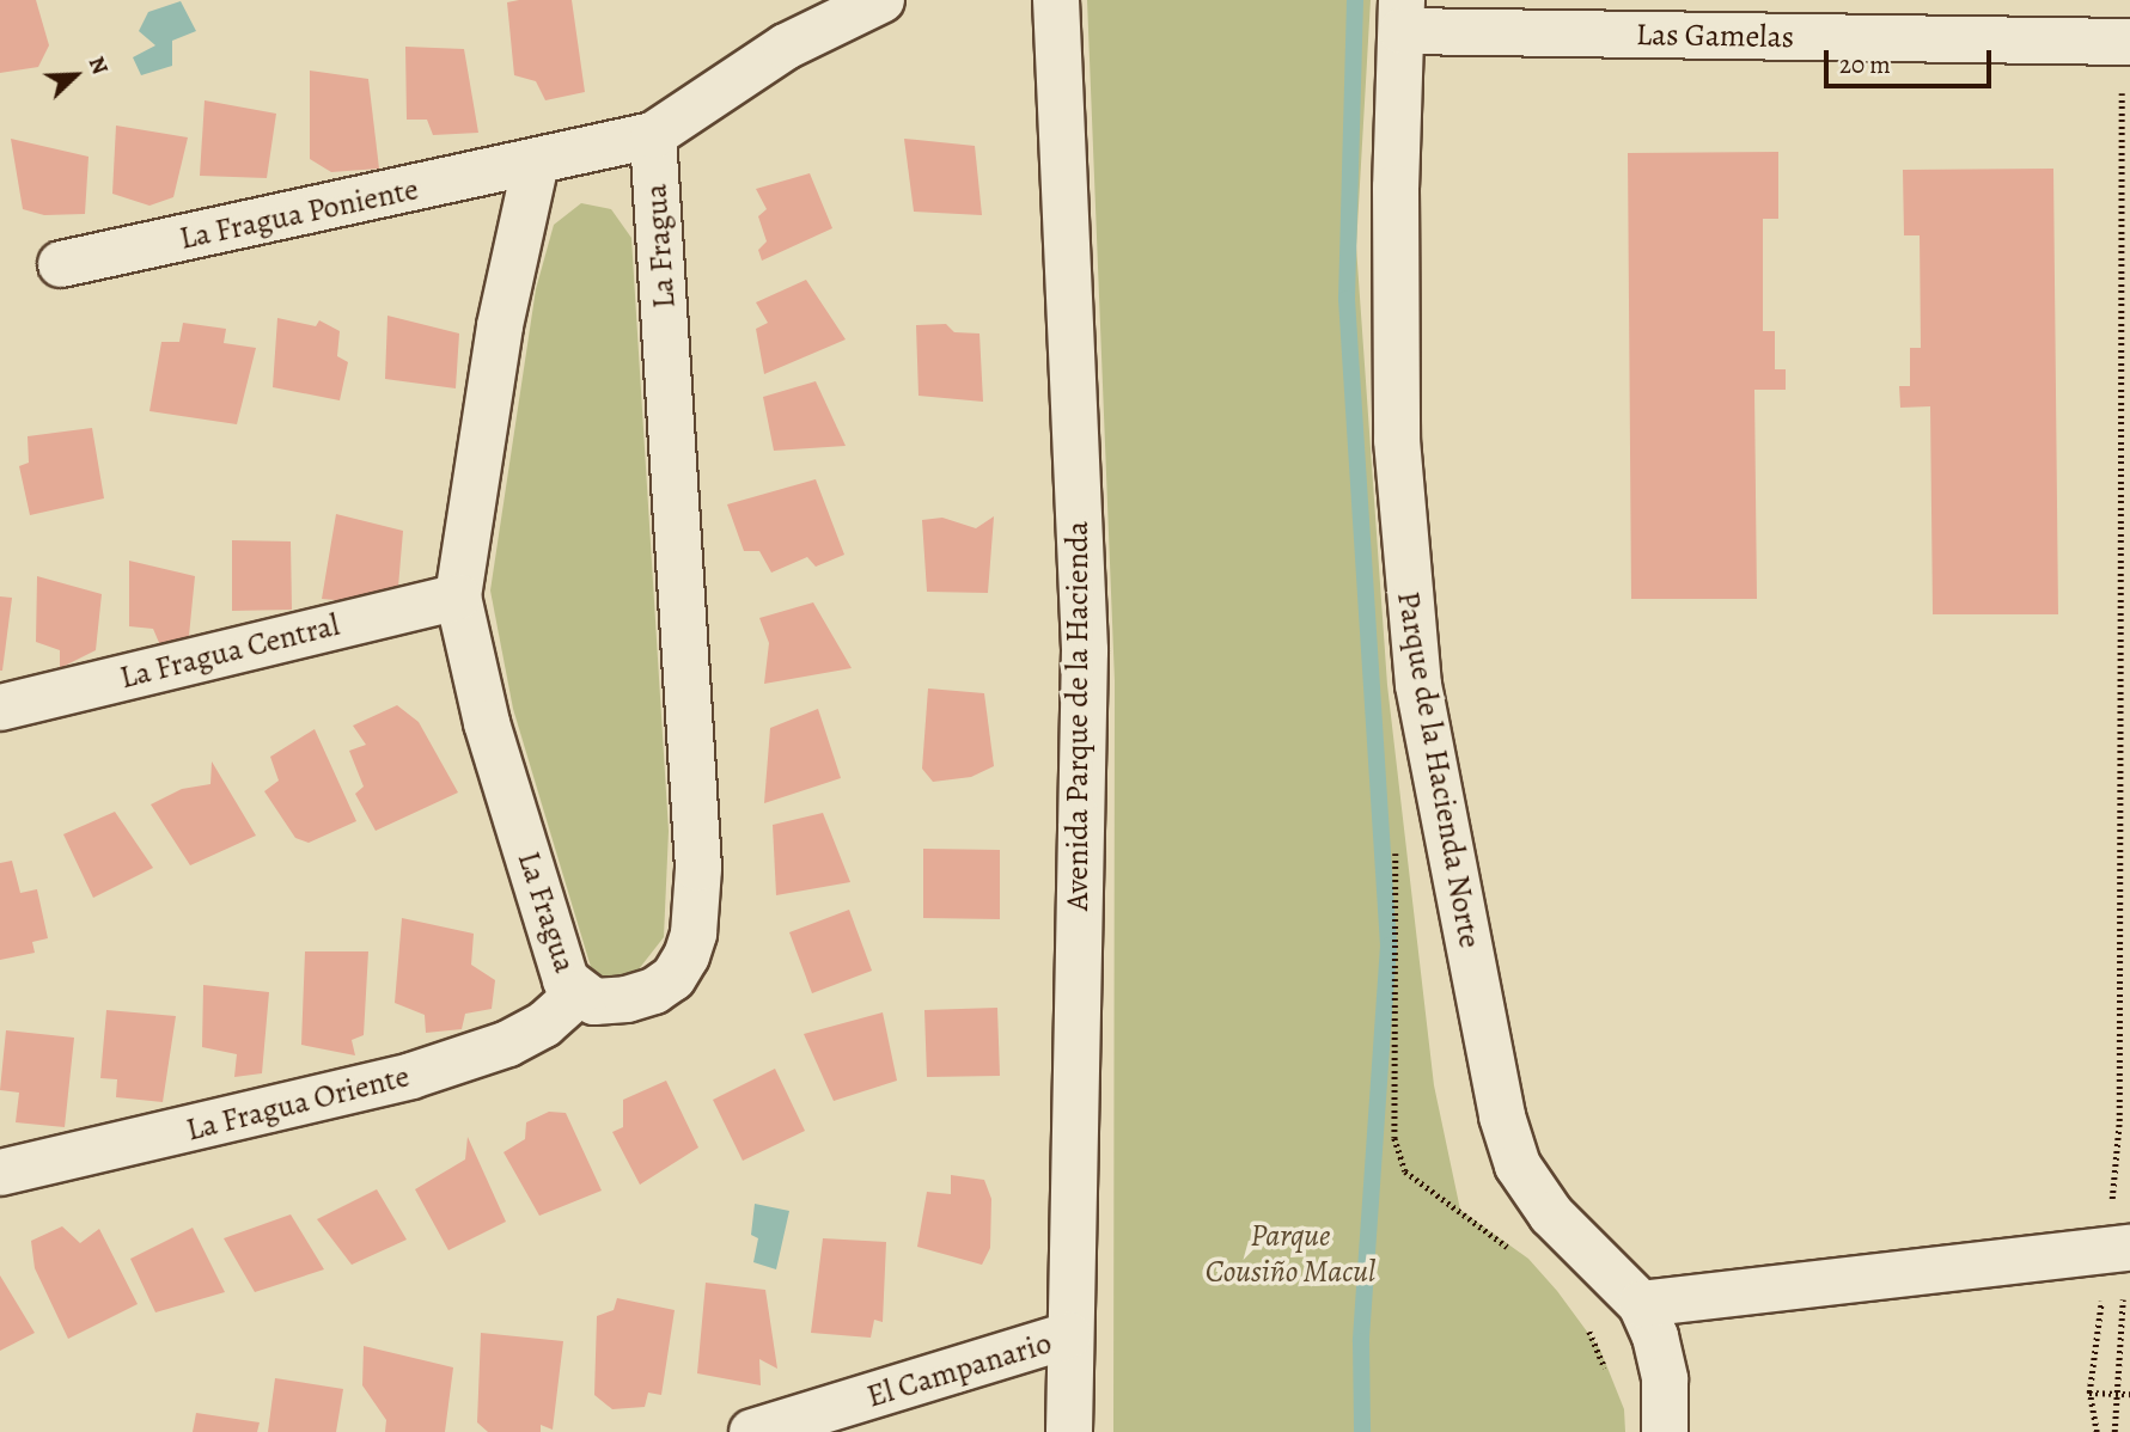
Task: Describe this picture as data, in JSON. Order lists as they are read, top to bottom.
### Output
{
  "streets": {
    "street": [
      "Las Gamelas",
      "La Fragua Poniente",
      "La Fragua",
      "La Fragua Central",
      "Avenida Parque de la Hacienda",
      "Parque de la Hacienda Norte",
      "La Fragua Oriente",
      "El Campanario"
    ]
  },
  "crossings": [
    ["Las Gamelas", "Parque de la Hacienda Norte"],
    ["La Fragua Poniente", "La Fragua"],
    ["La Fragua", "La Fragua Central"],
    ["La Fragua", "La Fragua Oriente"],
    ["Avenida Parque de la Hacienda", "El Campanario"]
  ],
  "parks": ["Parque Cousiño Macul"],
  "scale_bar": "20 m",
  "north": "top right"
}
